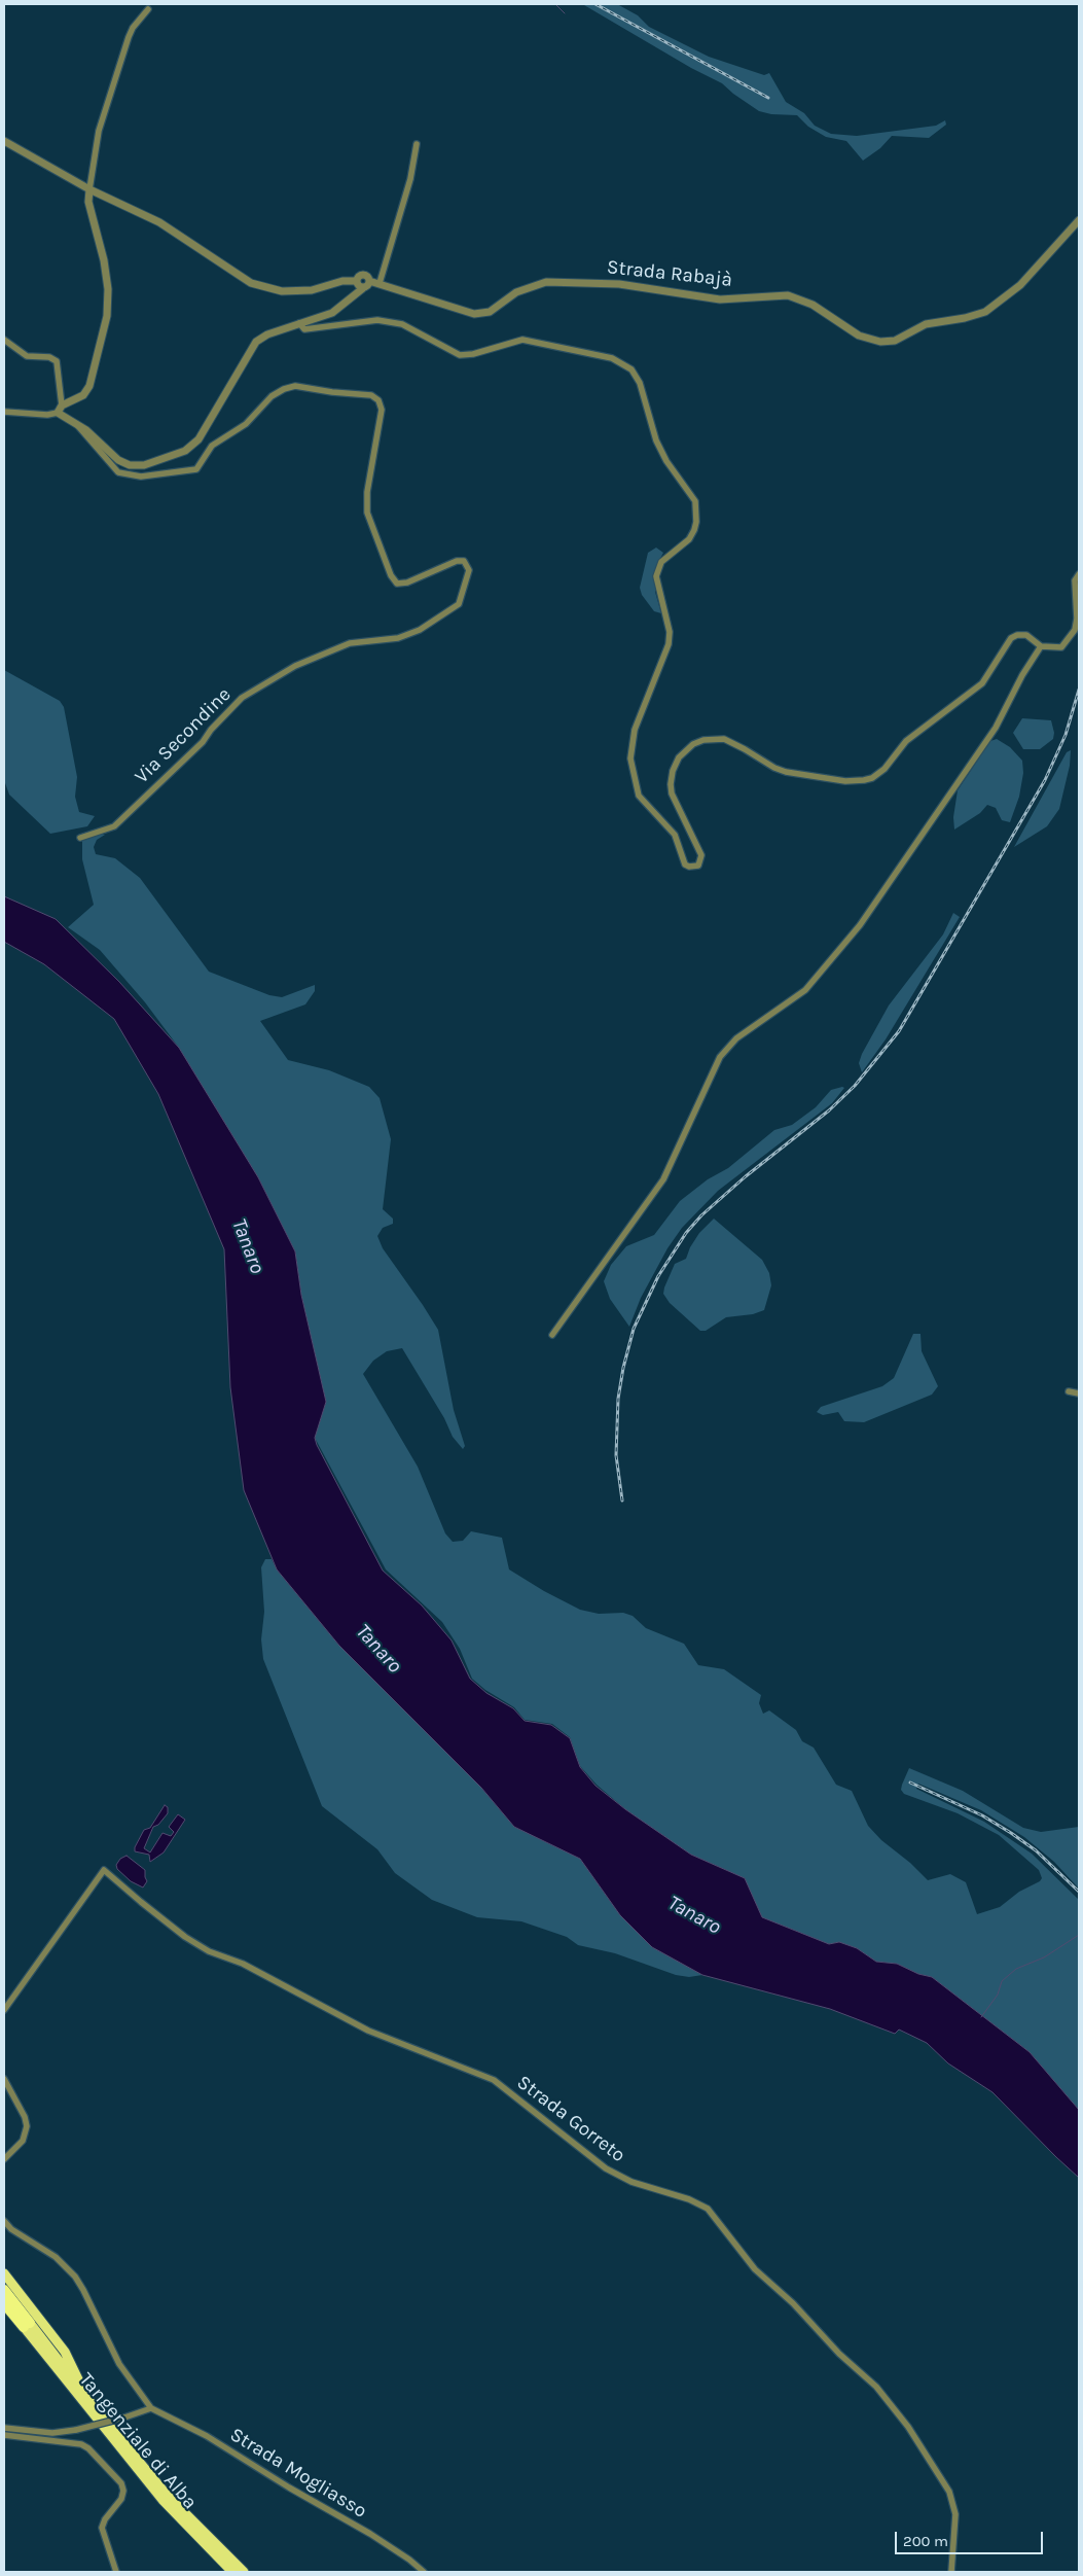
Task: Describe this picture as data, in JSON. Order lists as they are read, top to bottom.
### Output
{
  "streets": {
    "highway": ["Tangenziale di Alba"],
    "street": [
      "Strada Rabajà",
      "Via Secondine",
      "Strada Gorreto",
      "Strada Mogliasso"
    ]
  },
  "water": ["Tanaro"],
  "scale_bar": "200 m"
}
